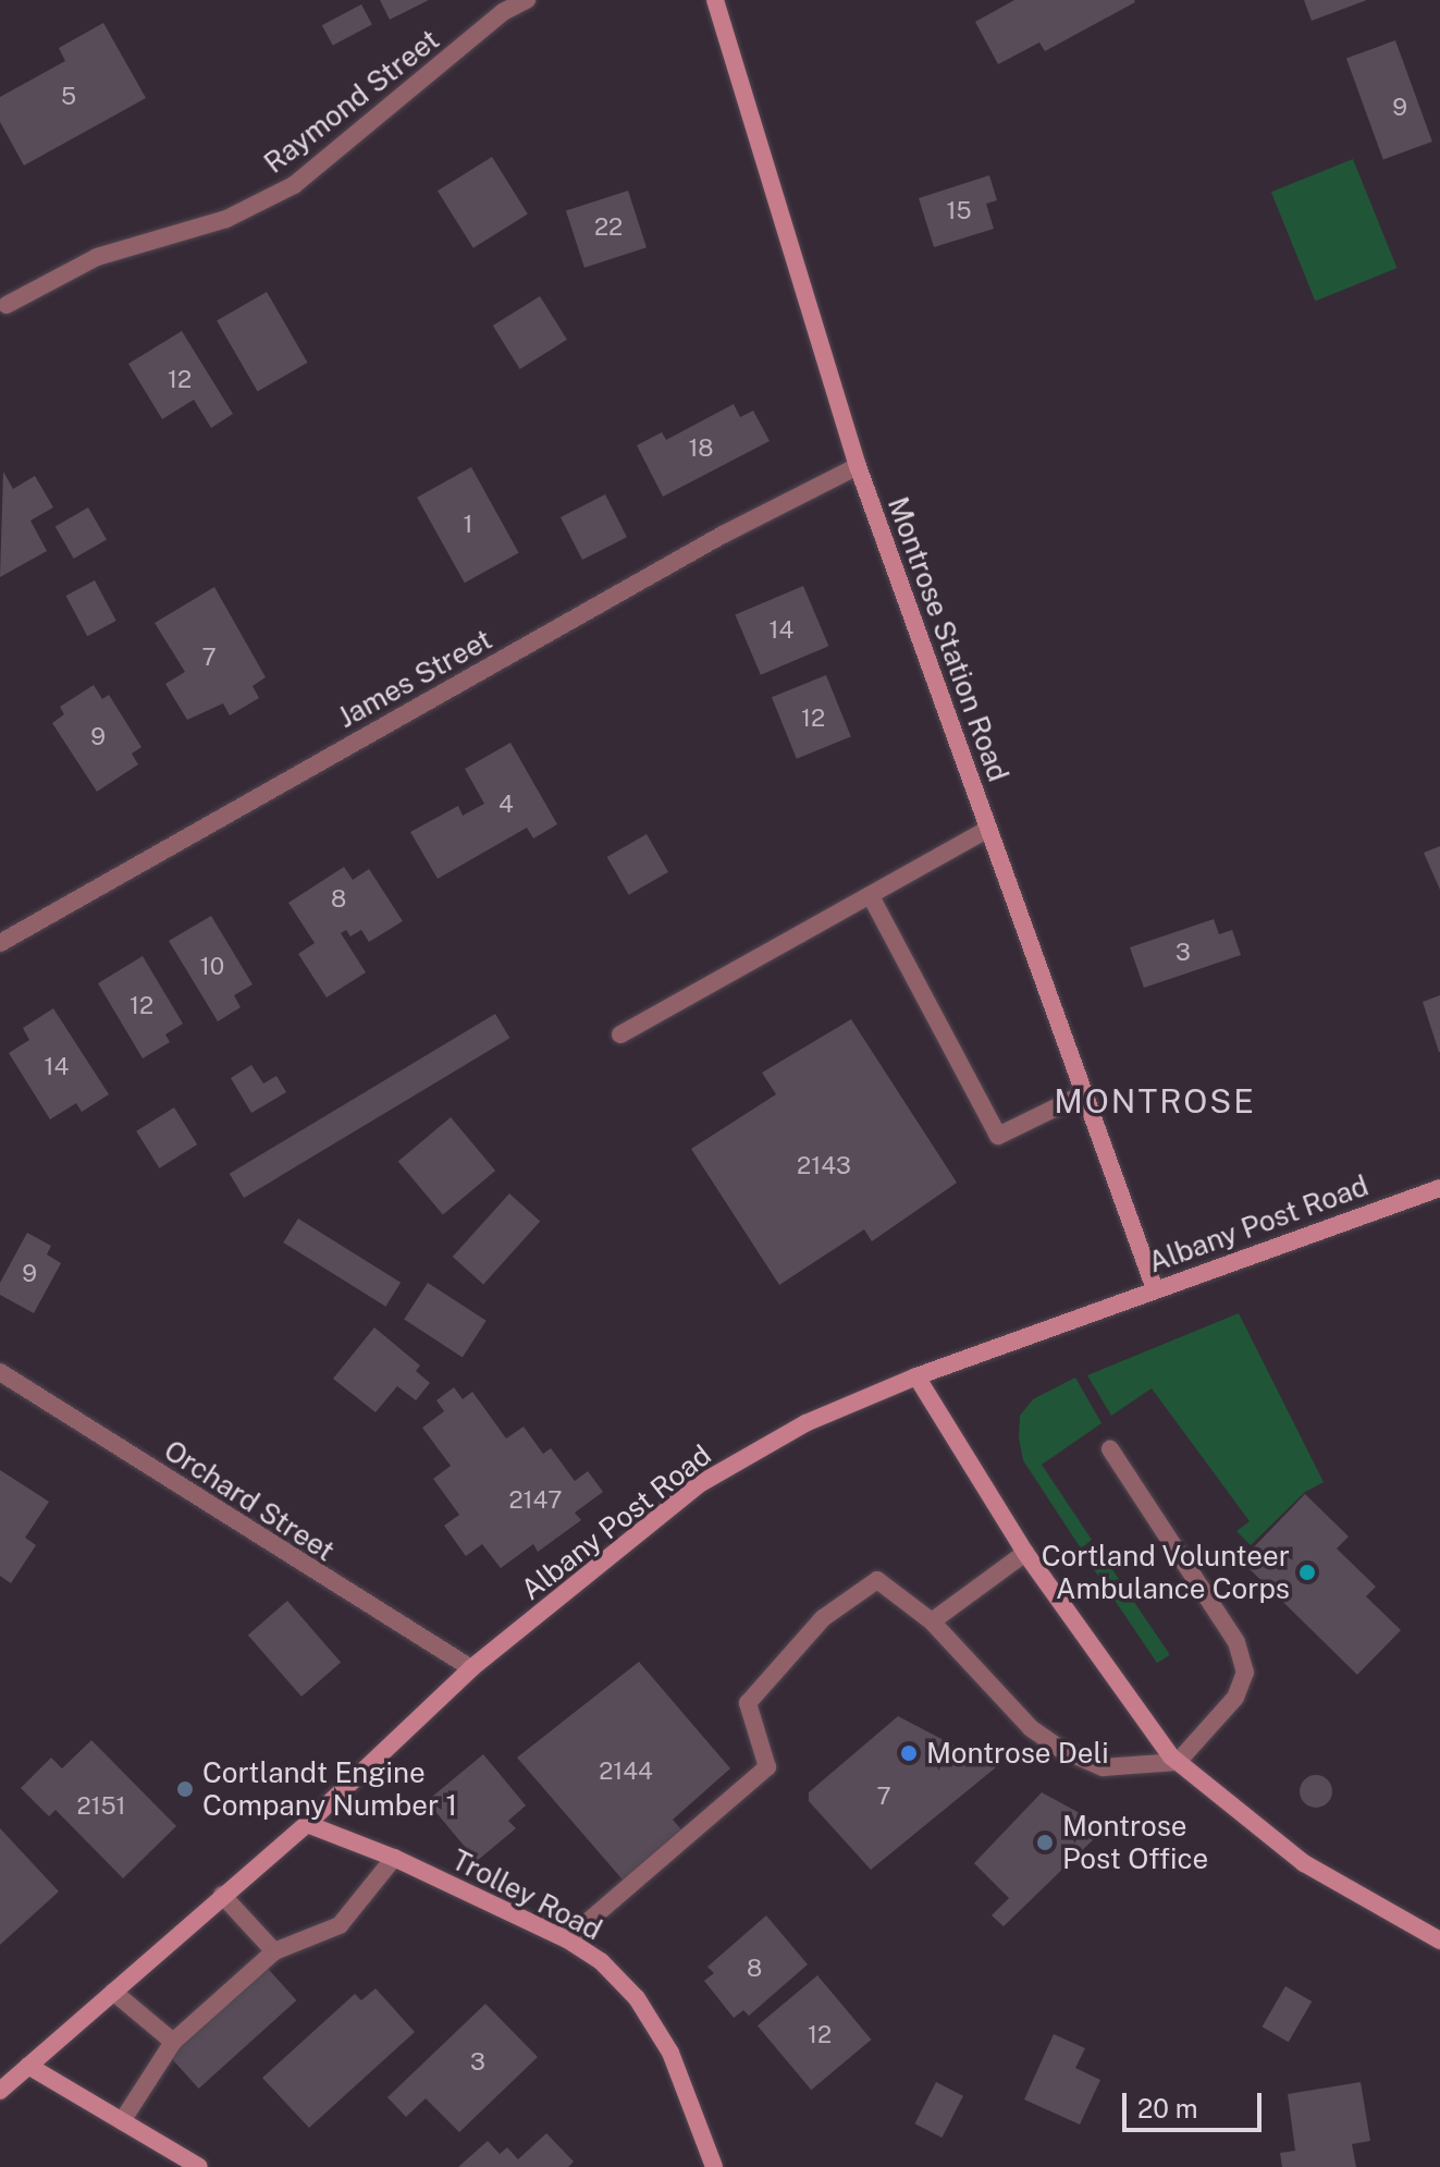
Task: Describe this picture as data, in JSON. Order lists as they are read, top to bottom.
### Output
{
  "streets": {
    "street": [
      "Raymond Street",
      "Montrose Station Road",
      "James Street",
      "Albany Post Road",
      "Orchard Street",
      "Trolley Road"
    ]
  },
  "crossings": [
    ["Montrose Station Road", "James Street"],
    ["Montrose Station Road", "Albany Post Road"],
    ["Albany Post Road", "Orchard Street"],
    ["Albany Post Road", "Trolley Road"]
  ],
  "districts": ["MONTROSE"],
  "places": [
    "Cortland Volunteer Ambulance Corps",
    "Montrose Deli",
    "Cortlandt Engine Company Number 1",
    "Montrose Post Office"
  ],
  "house_numbers": [
    "5",
    "9",
    "15",
    "22",
    "12",
    "18",
    "1",
    "14",
    "7",
    "12",
    "9",
    "4",
    "8",
    "3",
    "10",
    "12",
    "14",
    "2143",
    "9",
    "2147",
    "2144",
    "7",
    "2151",
    "8",
    "12",
    "3"
  ],
  "scale_bar": "20 m"
}
